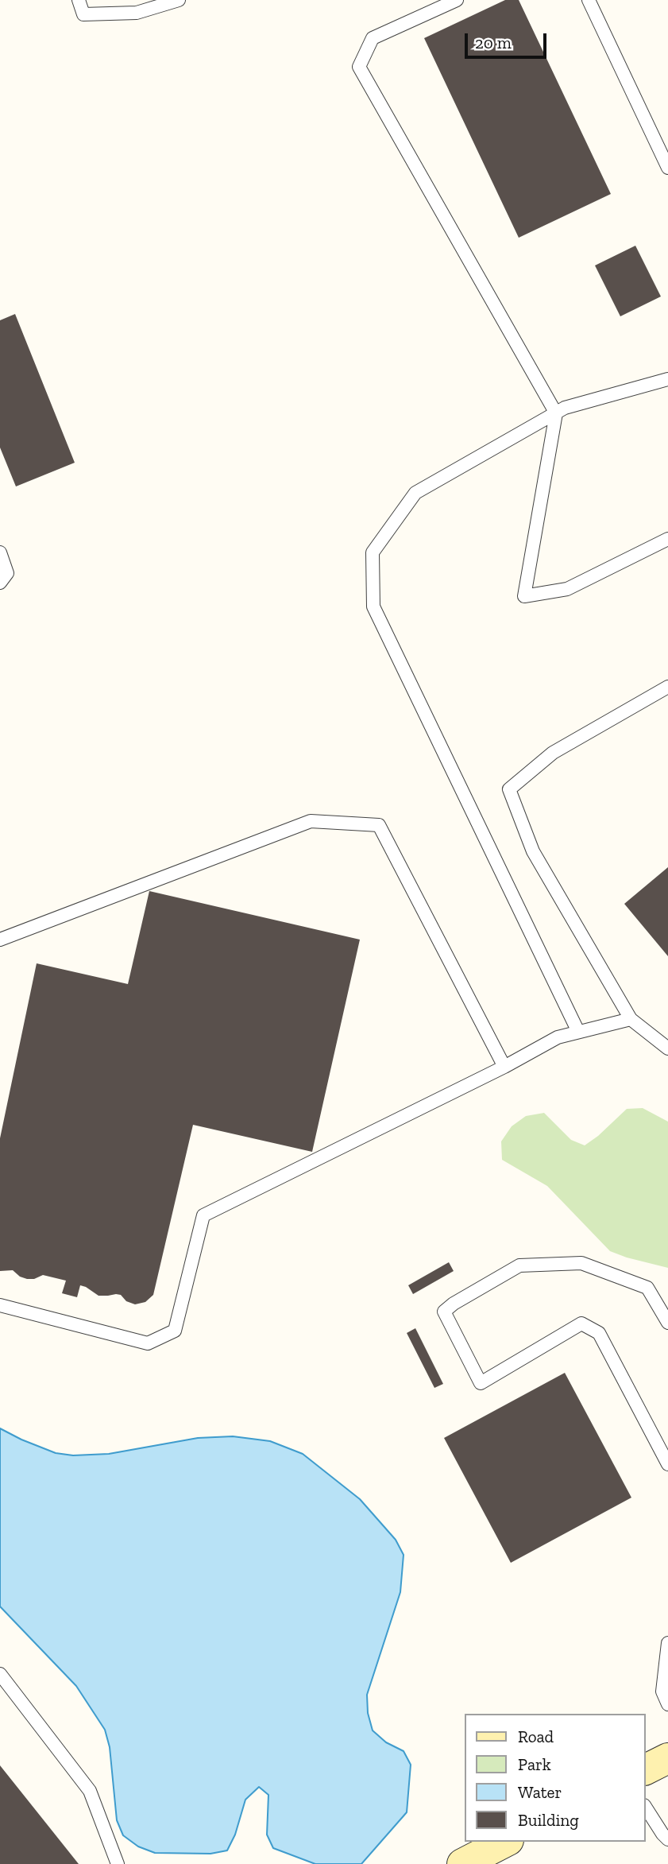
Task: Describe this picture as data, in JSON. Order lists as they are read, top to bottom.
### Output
{
  "legend": [
    "Road",
    "Park",
    "Water",
    "Building"
  ],
  "scale_bar": "20 m"
}
